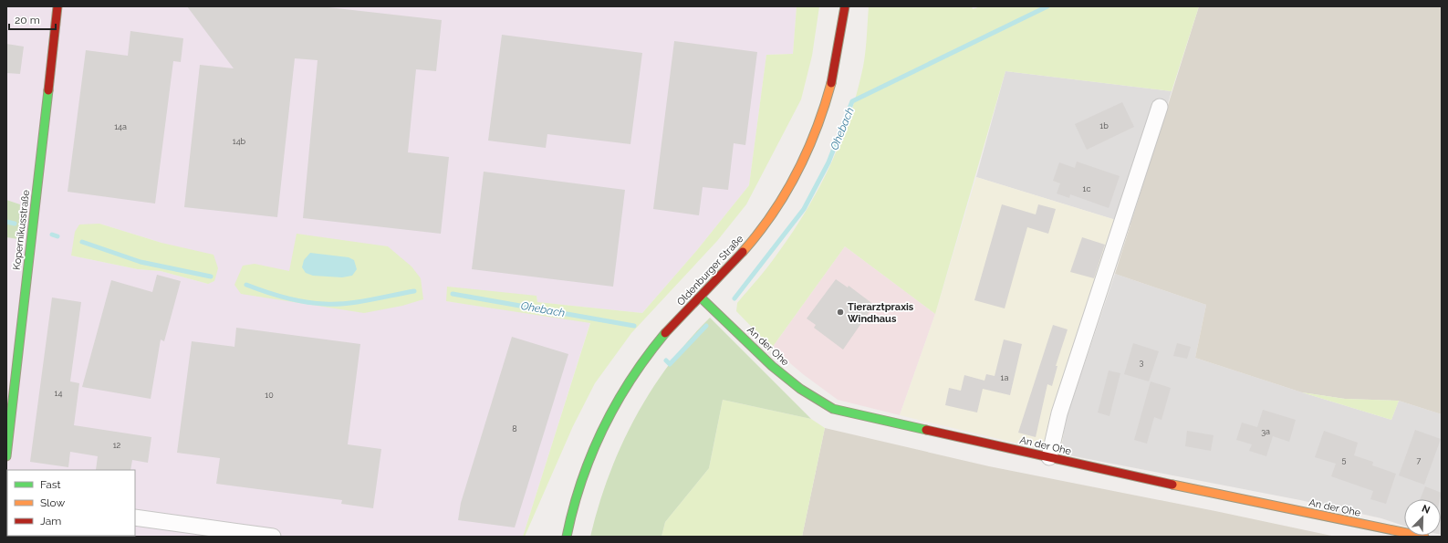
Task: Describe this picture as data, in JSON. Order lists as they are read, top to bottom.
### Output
{
  "streets": {
    "street": ["Kopernikusstraße", "Oldenburger Straße", "An der Ohe"]
  },
  "crossings": [
    ["Oldenburger Straße", "An der Ohe"]
  ],
  "water": ["Ohebach"],
  "places": ["Tierarztpraxis Windhaus"],
  "house_numbers": [
    "1b",
    "14a",
    "14b",
    "1c",
    "3",
    "1a",
    "14",
    "10",
    "8",
    "3a",
    "12",
    "5",
    "7"
  ],
  "legend": ["Fast", "Slow", "Jam"],
  "scale_bar": "20 m",
  "north": "top right"
}
